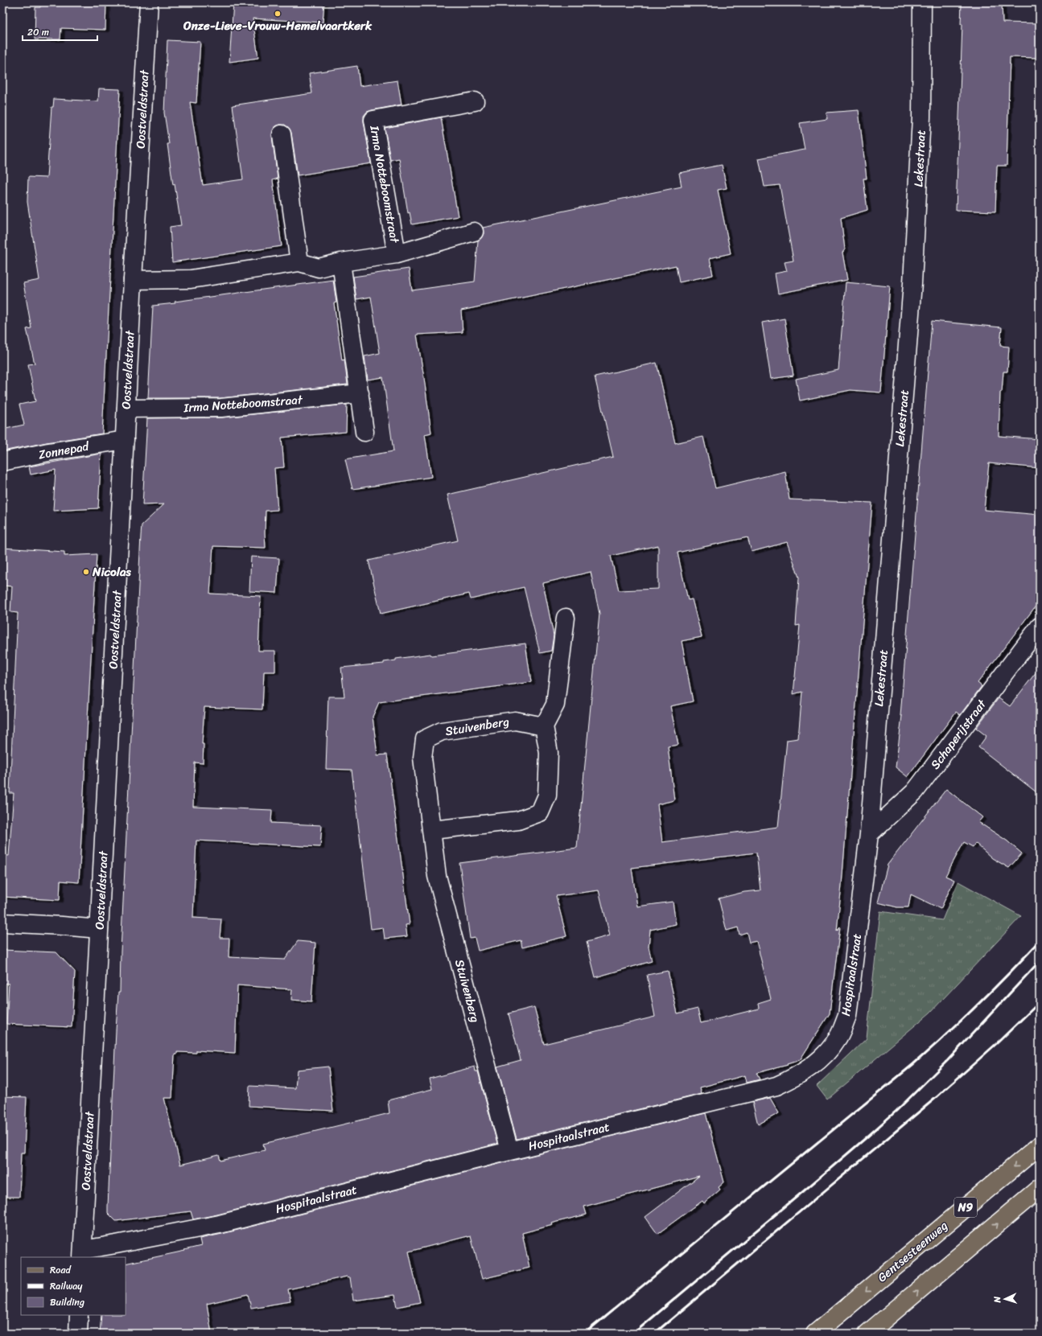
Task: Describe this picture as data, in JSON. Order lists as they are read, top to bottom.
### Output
{
  "streets": {
    "main road": ["N9", "Gentsesteenweg"],
    "street": [
      "Oostveldstraat",
      "Lekestraat",
      "Irma Notteboomstraat",
      "Zonnepad",
      "Stuivenberg",
      "Schaperijstraat",
      "Hospitaalstraat"
    ]
  },
  "crossings": [
    ["Oostveldstraat", "Irma Notteboomstraat"],
    ["Oostveldstraat", "Zonnepad"],
    ["Oostveldstraat", "Hospitaalstraat"],
    ["Lekestraat", "Schaperijstraat"],
    ["Lekestraat", "Hospitaalstraat"],
    ["Stuivenberg", "Hospitaalstraat"],
    ["Schaperijstraat", "Hospitaalstraat"]
  ],
  "places": ["Onze-Lieve-Vrouw-Hemelvaartkerk", "Nicolas"],
  "legend": ["Road", "Railway", "Building"],
  "scale_bar": "20 m",
  "north": "left"
}
